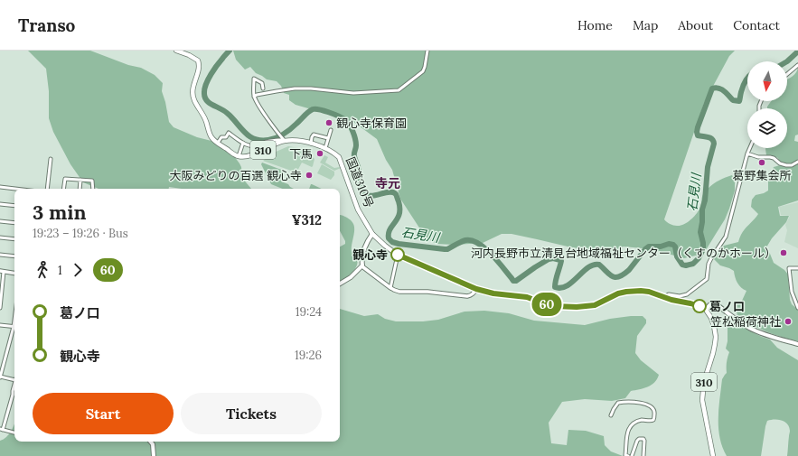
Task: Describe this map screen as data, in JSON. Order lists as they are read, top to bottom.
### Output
{
  "streets": {
    "highway": ["310", "国道310号"]
  },
  "crossings": [
    ["310", "国道310号"]
  ],
  "districts": ["寺元"],
  "water": ["石見川"],
  "places": [
    "観心寺保育園",
    "下馬",
    "葛野集会所",
    "大阪みどりの百選 観心寺",
    "河内長野市立清見台地域福祉センター（くすのかホール）",
    "観心寺",
    "葛ノ口",
    "笠松稲荷神社"
  ],
  "lines": ["bus line 60"],
  "north": "bottom",
  "page": {
    "header": "Transo",
    "nav": [
      "Home",
      "Map",
      "About",
      "Contact"
    ],
    "on_map": "60",
    "heading": ["3 min", "19:23 – 19:26 · Bus", "¥312"],
    "legs": ["1", "60"],
    "list": [
      {
        "name": "葛ノ口",
        "value": "19:24"
      },
      {
        "name": "観心寺",
        "value": "19:26"
      }
    ],
    "buttons": ["Start", "Tickets"]
  }
}
